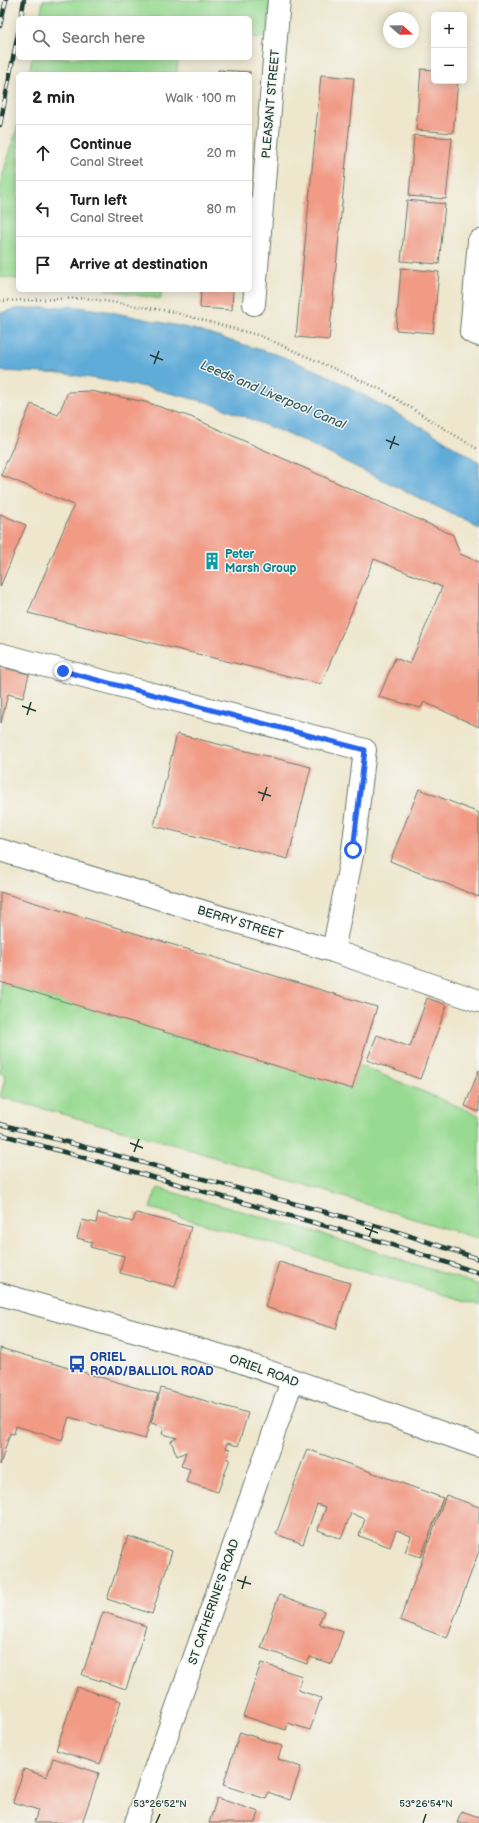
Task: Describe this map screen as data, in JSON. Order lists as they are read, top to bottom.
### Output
{
  "streets": {
    "street": [
      "PLEASANT STREET",
      "BERRY STREET",
      "ORIEL ROAD",
      "ST CATHERINE'S ROAD"
    ]
  },
  "crossings": [
    ["ORIEL ROAD", "ST CATHERINE'S ROAD"]
  ],
  "water": ["Leeds and Liverpool Canal"],
  "places": {
    "building": ["Peter Marsh Group"],
    "bus stop": ["ORIEL ROAD/BALLIOL ROAD"]
  },
  "north": "right",
  "page": {
    "map_buttons": ["+", "−"],
    "search": "Search here",
    "heading": ["2 min", "Walk · 100 m"],
    "list": [
      ["Continue", "Canal Street", "20 m"],
      ["Turn left", "Canal Street", "80 m"],
      "Arrive at destination"
    ]
  },
  "coordinates": ["53°26'52\"N", "53°26'54\"N"]
}
